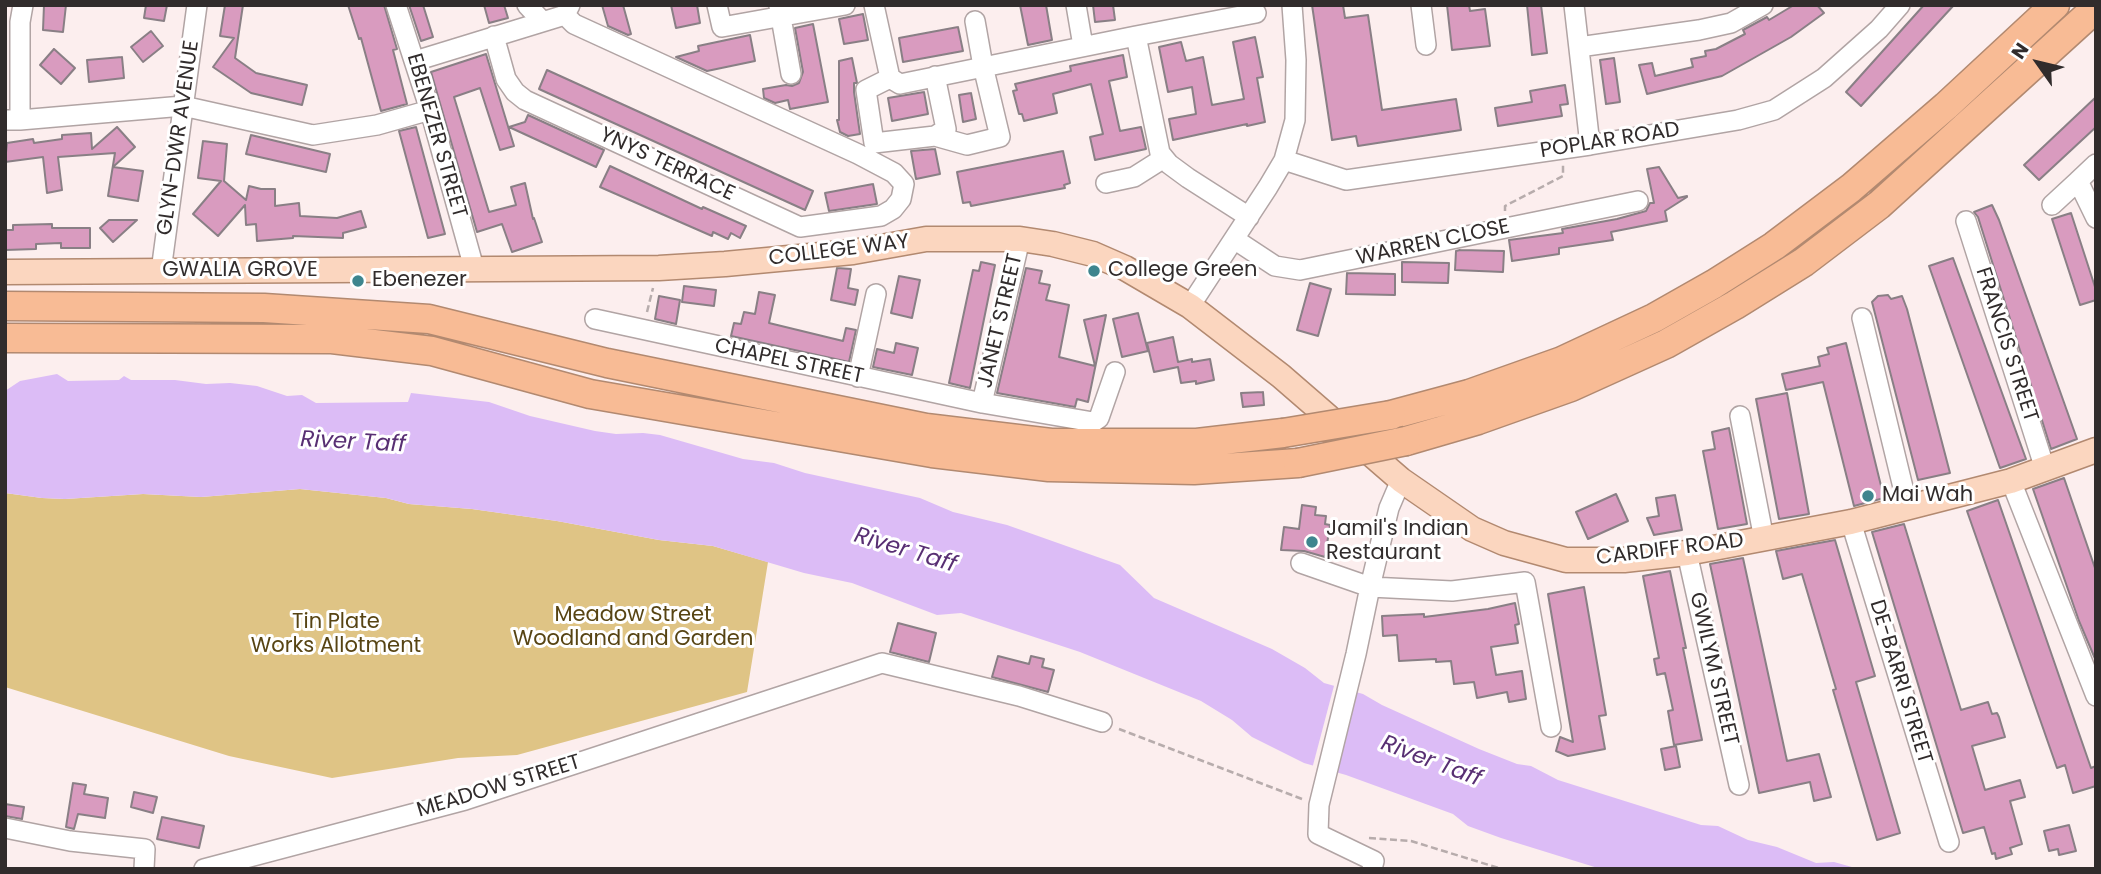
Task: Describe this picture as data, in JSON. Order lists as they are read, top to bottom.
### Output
{
  "streets": {
    "main road": ["COLLEGE WAY", "GWALIA GROVE", "CARDIFF ROAD"],
    "street": [
      "EBENEZER STREET",
      "GLYN-DWR AVENUE",
      "POPLAR ROAD",
      "YNYS TERRACE",
      "WARREN CLOSE",
      "JANET STREET",
      "FRANCIS STREET",
      "CHAPEL STREET",
      "GWILYM STREET",
      "DE-BARRI STREET",
      "MEADOW STREET"
    ]
  },
  "crossings": [
    ["EBENEZER STREET", "COLLEGE WAY"],
    ["EBENEZER STREET", "GWALIA GROVE"],
    ["GLYN-DWR AVENUE", "GWALIA GROVE"],
    ["COLLEGE WAY", "GWALIA GROVE"],
    ["COLLEGE WAY", "JANET STREET"],
    ["COLLEGE WAY", "CARDIFF ROAD"],
    ["JANET STREET", "CHAPEL STREET"],
    ["FRANCIS STREET", "CARDIFF ROAD"],
    ["CARDIFF ROAD", "GWILYM STREET"],
    ["CARDIFF ROAD", "DE-BARRI STREET"]
  ],
  "water": ["River Taff"],
  "parks": ["Meadow Street Woodland and Garden", "Tin Plate Works Allotment"],
  "places": [
    "College Green",
    "Ebenezer",
    "Mai Wah",
    "Jamil's Indian Restaurant"
  ],
  "north": "top left"
}
